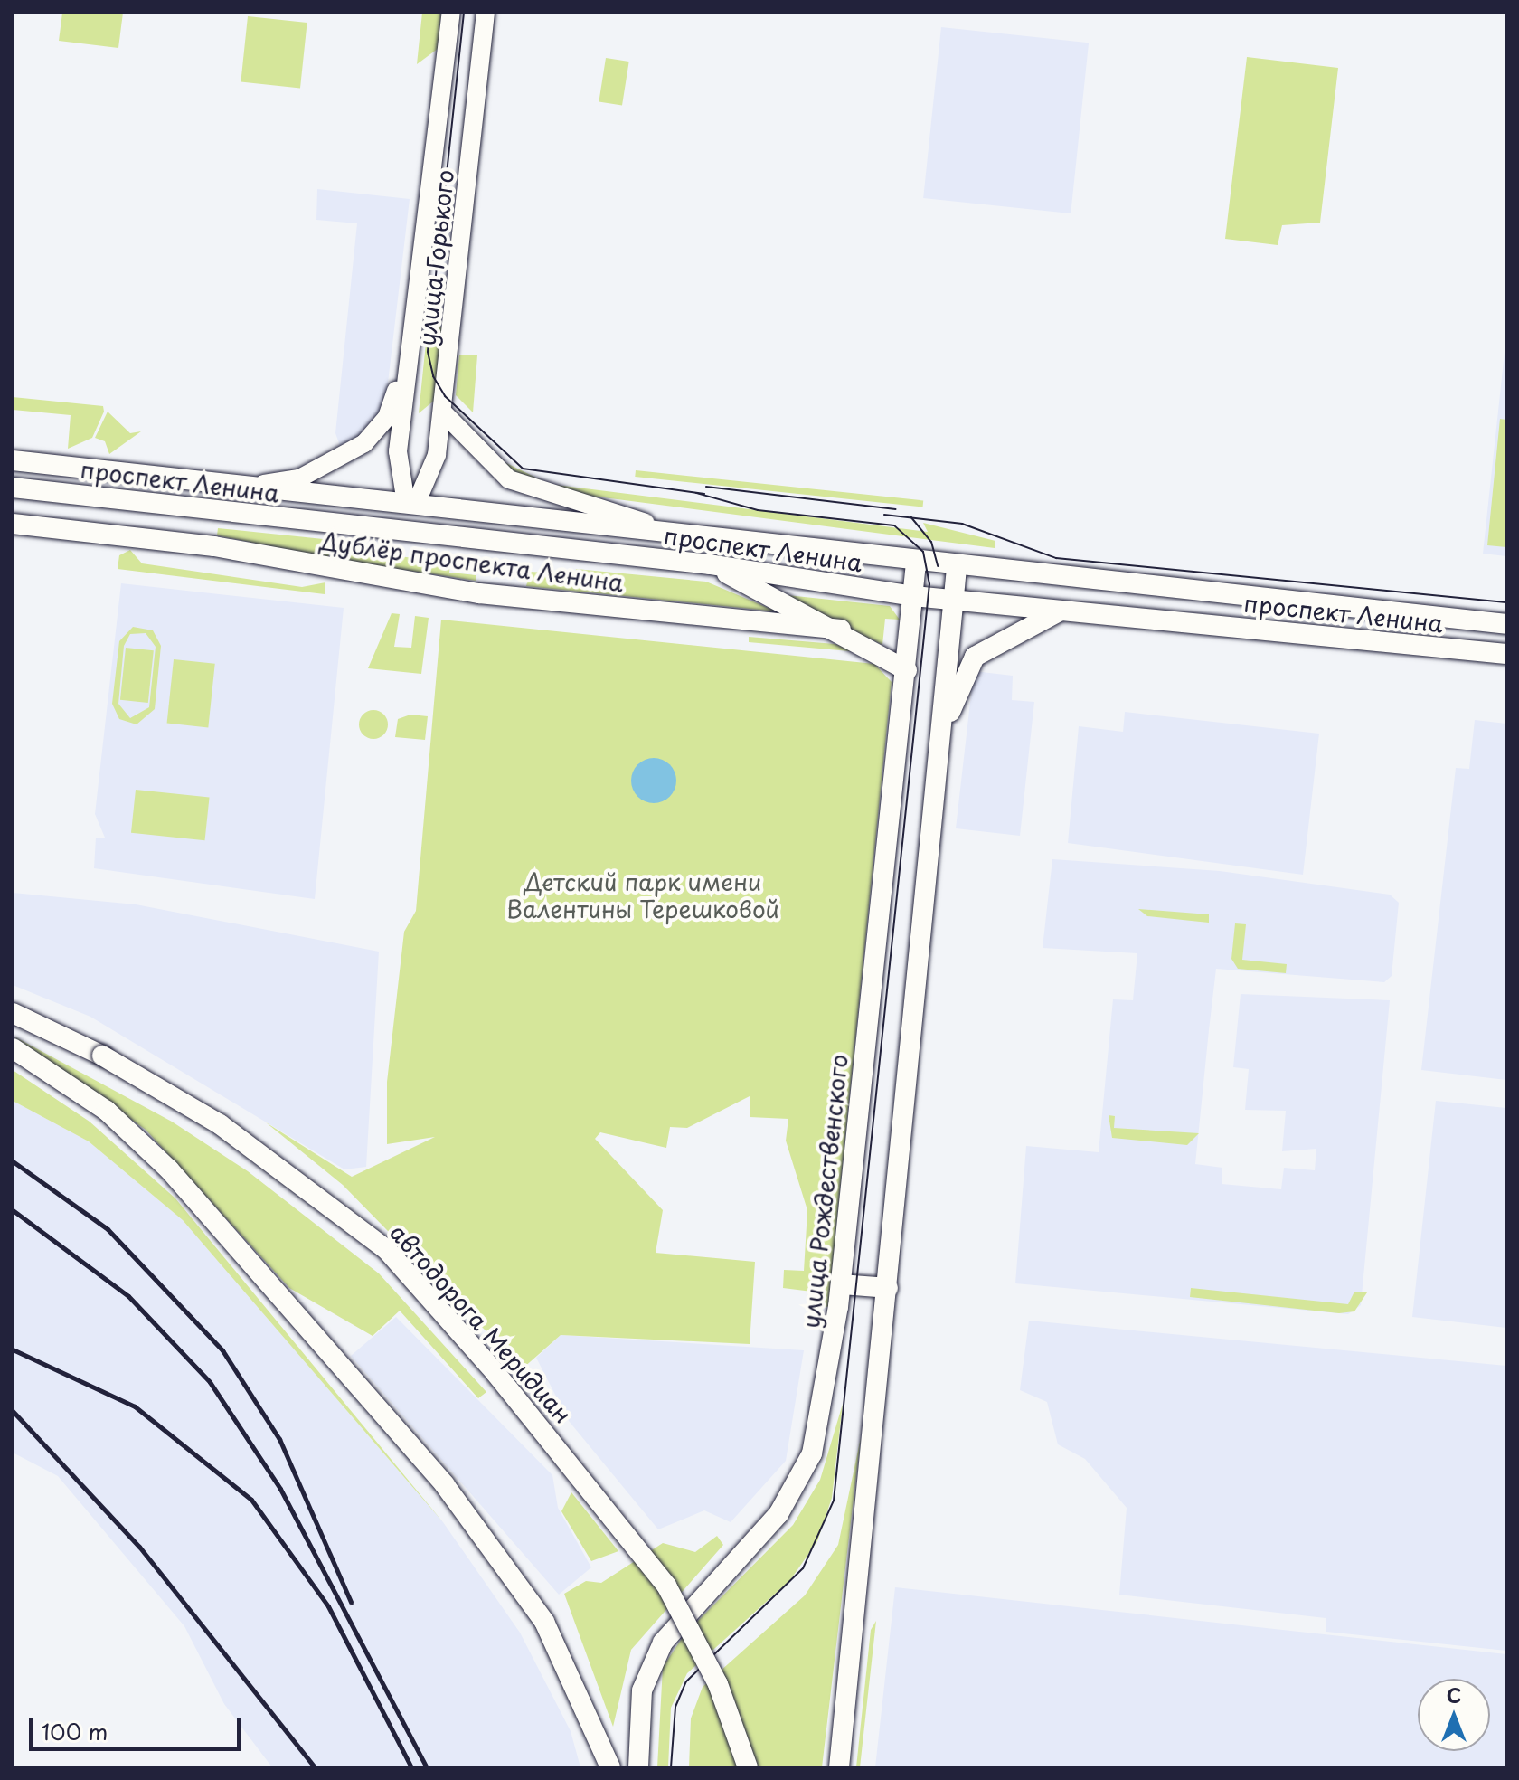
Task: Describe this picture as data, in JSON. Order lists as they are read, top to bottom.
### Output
{
  "streets": {
    "main road": [
      "улица Горького",
      "проспект Ленина",
      "Дублёр проспекта Ленина",
      "улица Рождественского",
      "автодорога Меридиан"
    ]
  },
  "crossings": [
    ["улица Горького", "проспект Ленина"],
    ["проспект Ленина", "улица Рождественского"]
  ],
  "parks": ["Детский парк имени Валентины Терешковой"],
  "scale_bar": "100 m",
  "north": "top"
}
